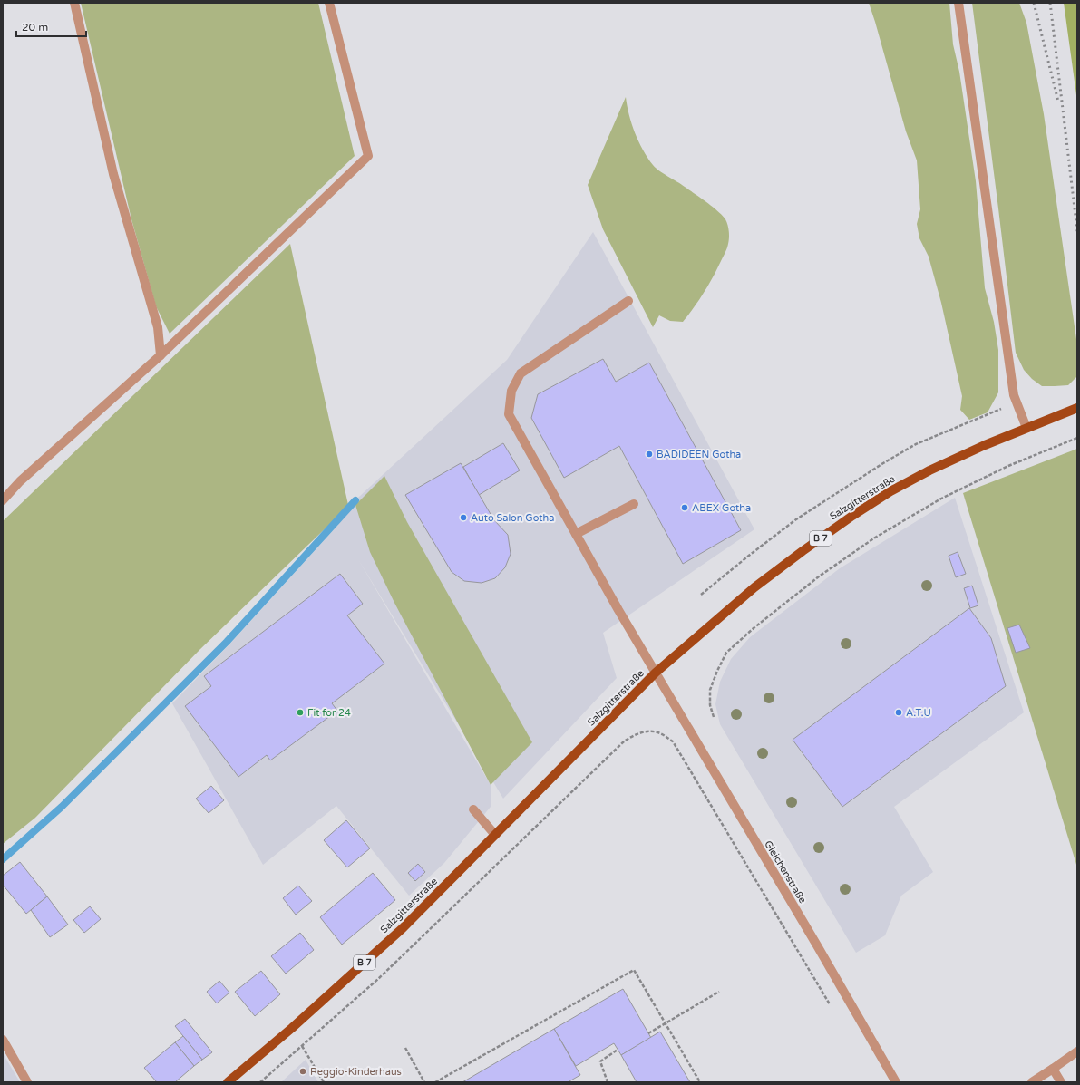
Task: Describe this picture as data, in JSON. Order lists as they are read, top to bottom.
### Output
{
  "streets": {
    "main road": ["Salzgitterstraße", "B 7"],
    "street": ["Gleichenstraße"]
  },
  "crossings": [
    ["Salzgitterstraße", "Gleichenstraße"]
  ],
  "places": [
    "BADIDEEN Gotha",
    "ABEX Gotha",
    "Auto Salon Gotha",
    "Fit for 24",
    "A.T.U",
    "Reggio-Kinderhaus"
  ],
  "scale_bar": "20 m"
}
